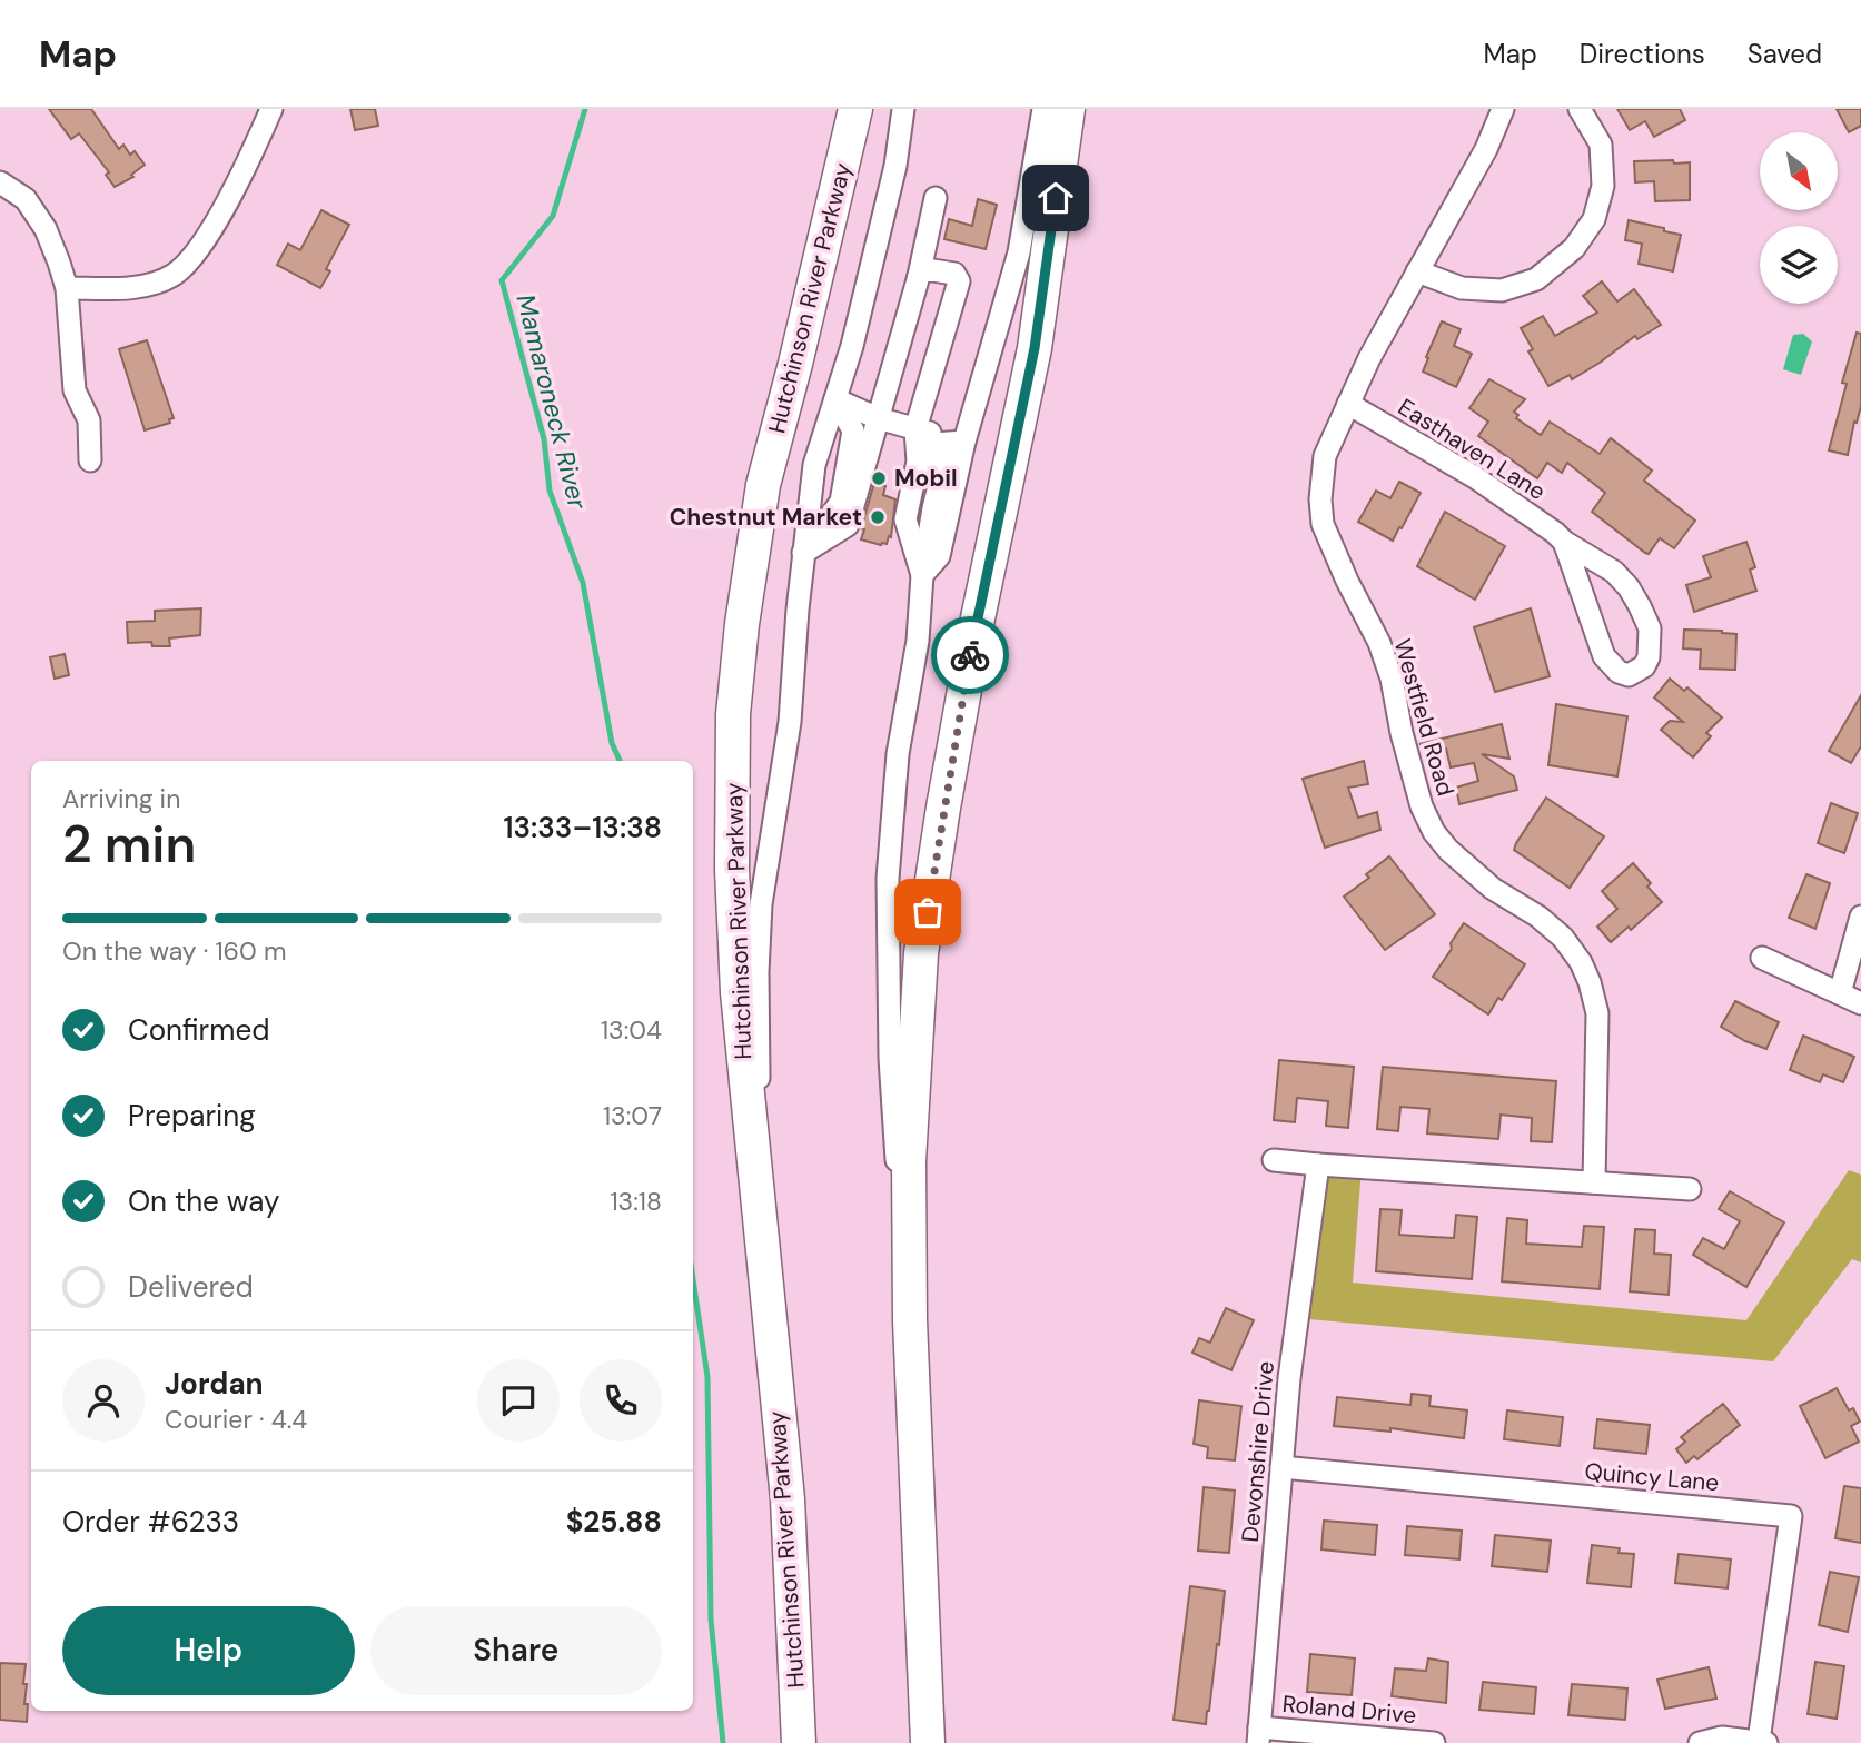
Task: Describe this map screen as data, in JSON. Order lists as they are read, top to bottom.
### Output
{
  "streets": {
    "highway": ["Hutchinson River Parkway"],
    "street": [
      "Easthaven Lane",
      "Westfield Road",
      "Devonshire Drive",
      "Quincy Lane",
      "Roland Drive"
    ]
  },
  "crossings": [
    ["Easthaven Lane", "Westfield Road"],
    ["Devonshire Drive", "Quincy Lane"],
    ["Devonshire Drive", "Roland Drive"]
  ],
  "water": ["Mamaroneck River"],
  "places": ["Mobil", "Chestnut Market"],
  "north": "bottom right",
  "page": {
    "header": "Map",
    "nav": ["Map", "Directions", "Saved"],
    "heading": ["2 min", "Arriving in", "13:33–13:38"],
    "panel": [
      "Jordan",
      "Courier · 4.4",
      "Order #6233",
      "$25.88"
    ],
    "bar": "On the way · 160 m",
    "list": [
      ["Confirmed", "13:04"],
      ["Preparing", "13:07"],
      ["On the way", "13:18"],
      "Delivered"
    ],
    "buttons": ["Help", "Share"]
  }
}
